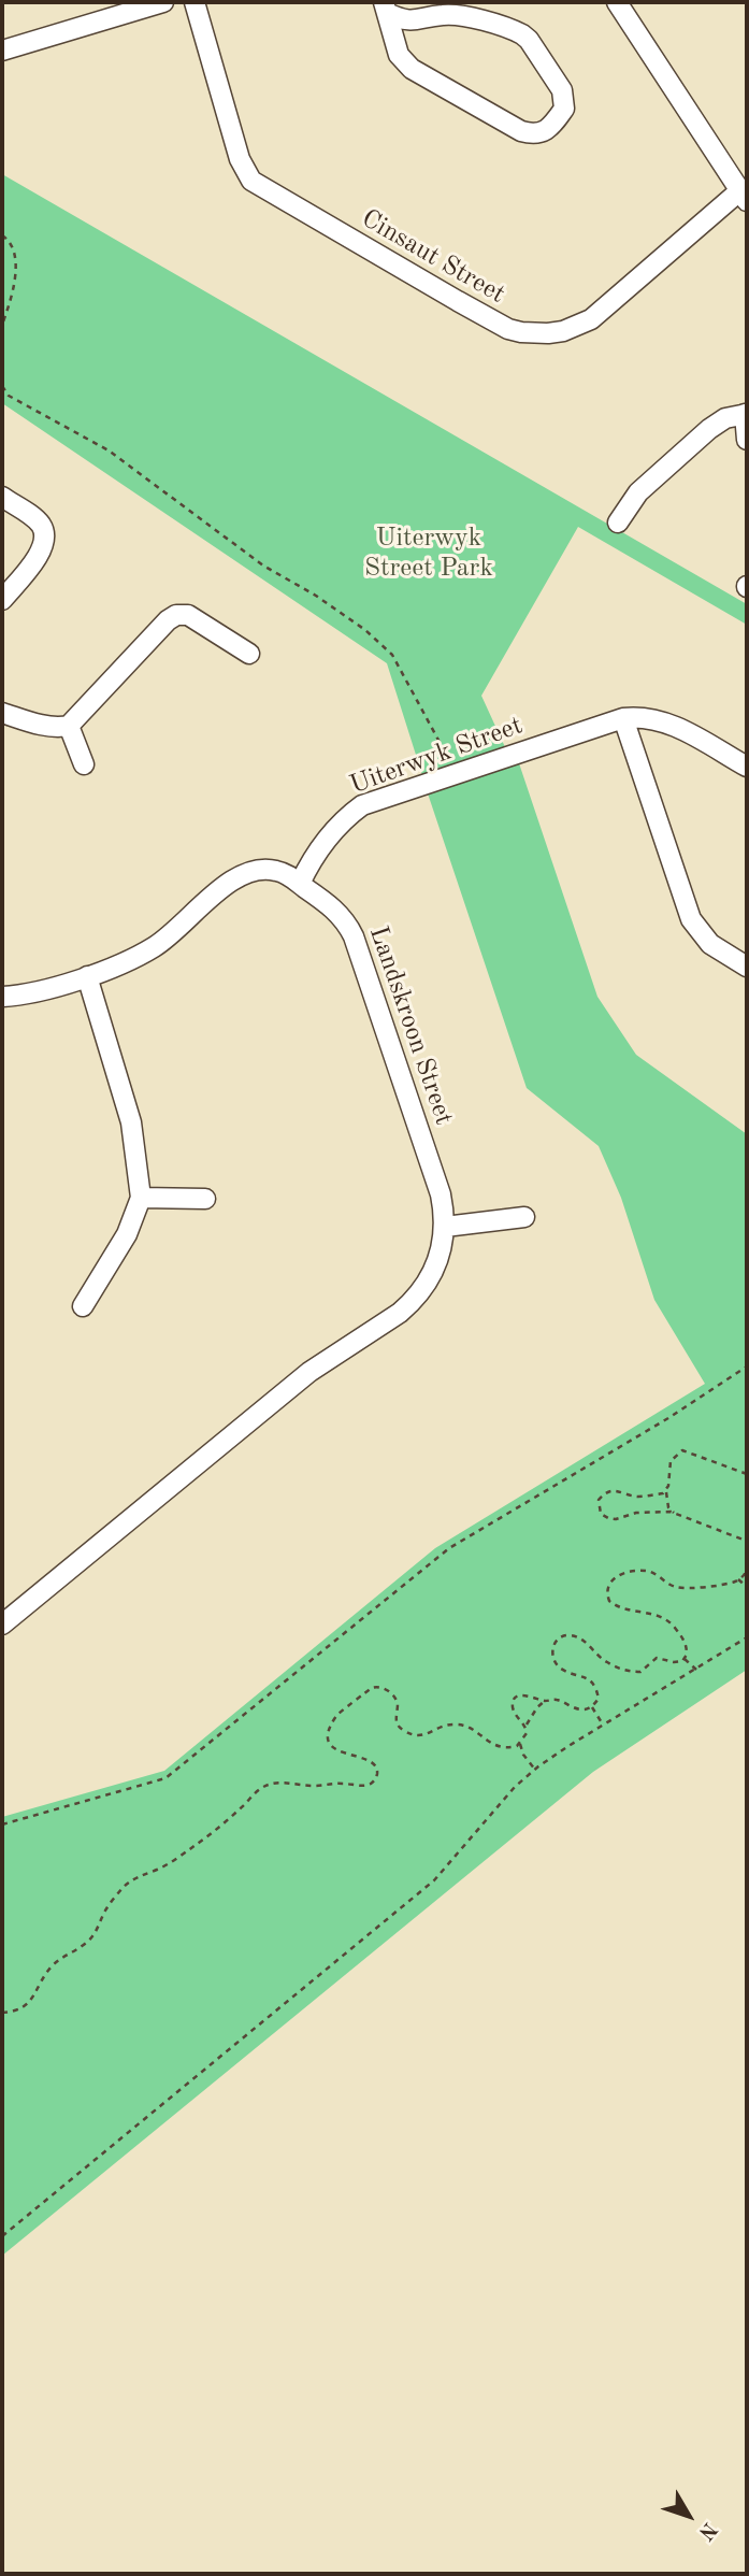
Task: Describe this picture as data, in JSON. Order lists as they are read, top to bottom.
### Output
{
  "streets": {
    "street": ["Cinsaut Street", "Uiterwyk Street", "Landskroon Street"]
  },
  "crossings": [
    ["Uiterwyk Street", "Landskroon Street"]
  ],
  "parks": ["Uiterwyk Street Park"],
  "north": "bottom right"
}
